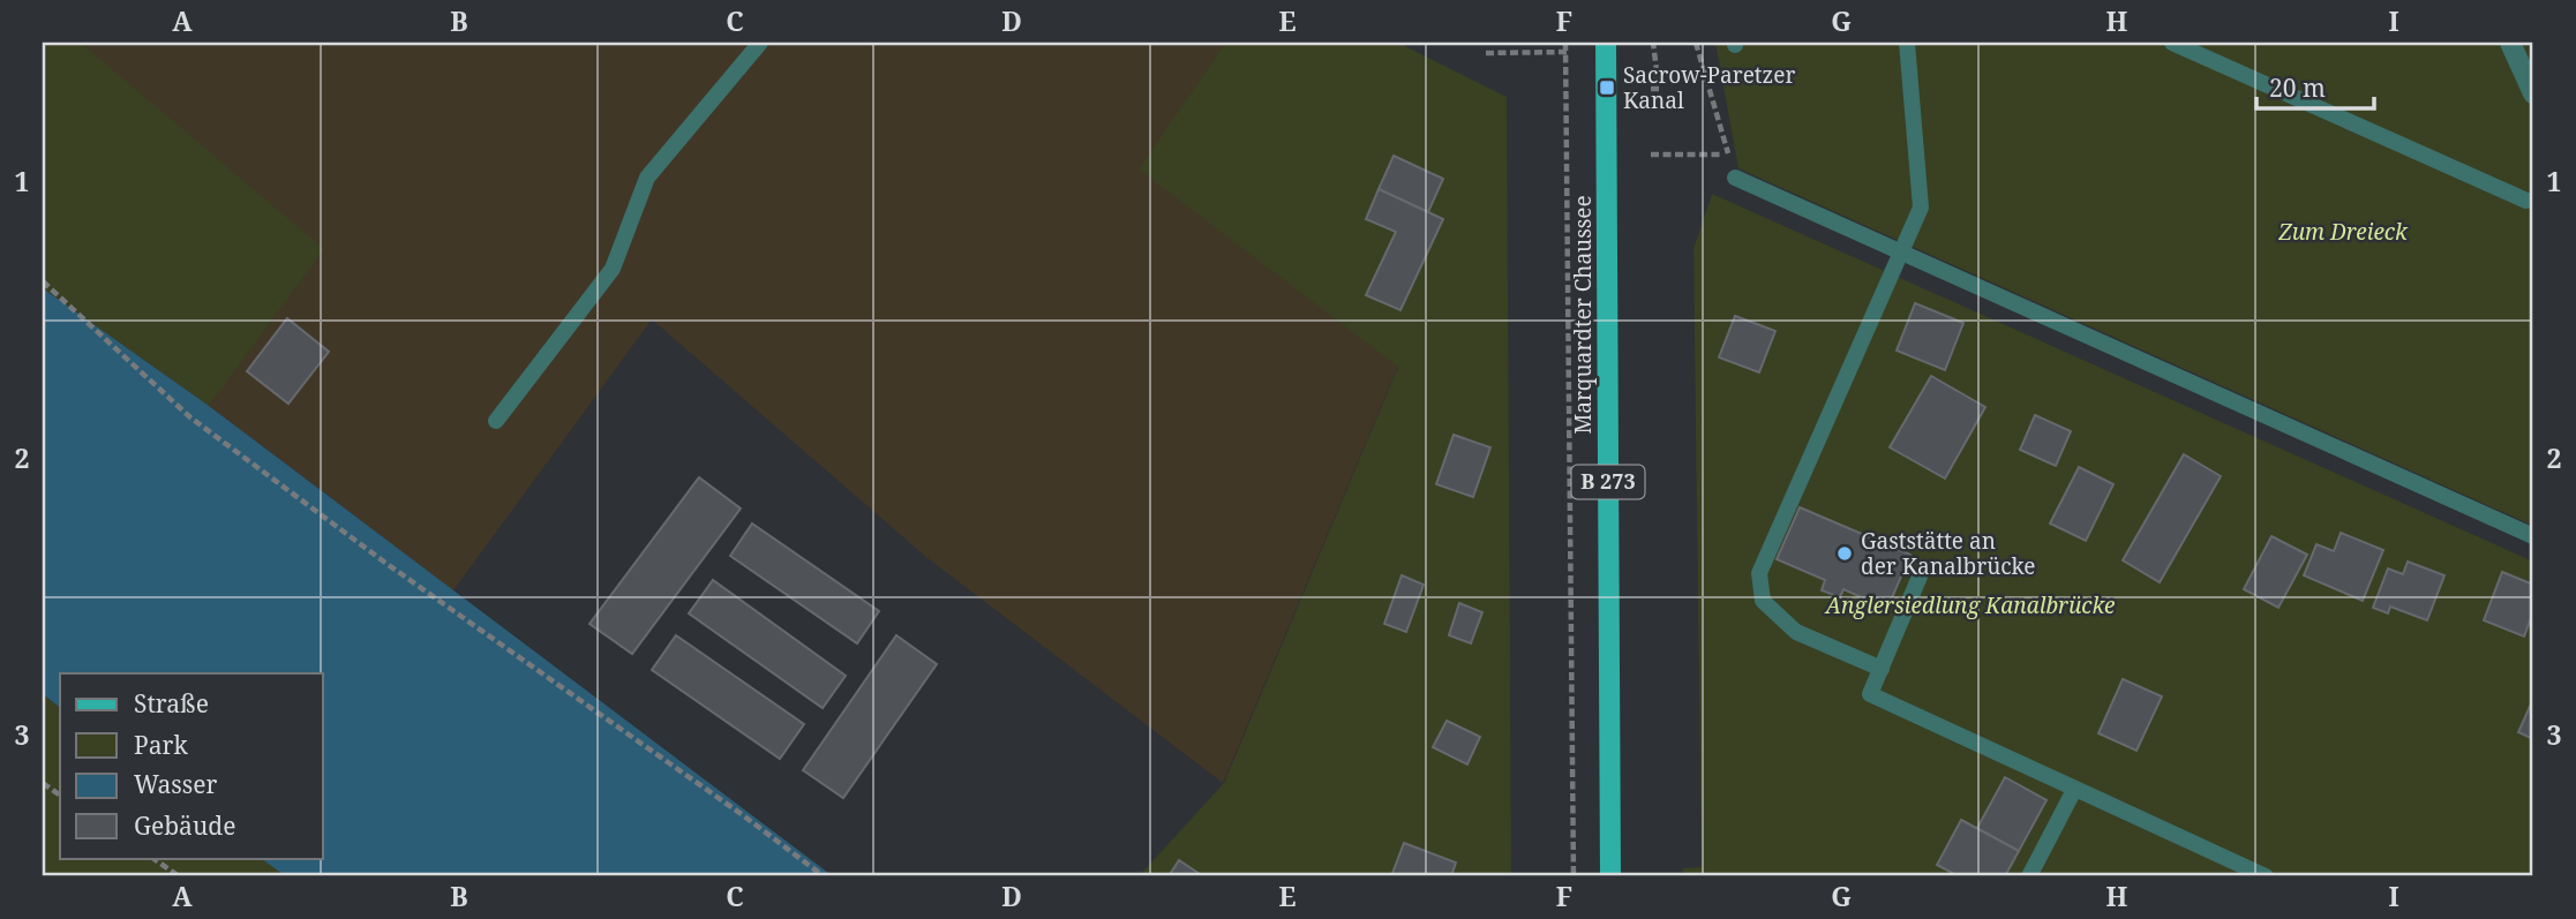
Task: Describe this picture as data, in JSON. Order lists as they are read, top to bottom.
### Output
{
  "streets": {
    "main road": ["Marquardter Chaussee", "B 273"]
  },
  "parks": ["Zum Dreieck", "Anglersiedlung Kanalbrücke"],
  "places": {
    "transit": ["Sacrow-Paretzer Kanal"],
    "other": ["Gaststätte an der Kanalbrücke"]
  },
  "legend": [
    "Straße",
    "Park",
    "Wasser",
    "Gebäude"
  ],
  "scale_bar": "20 m",
  "grid": {
    "columns": [
      "A",
      "B",
      "C",
      "D",
      "E",
      "F",
      "G",
      "H",
      "I"
    ],
    "rows": ["1", "2", "3"]
  }
}
